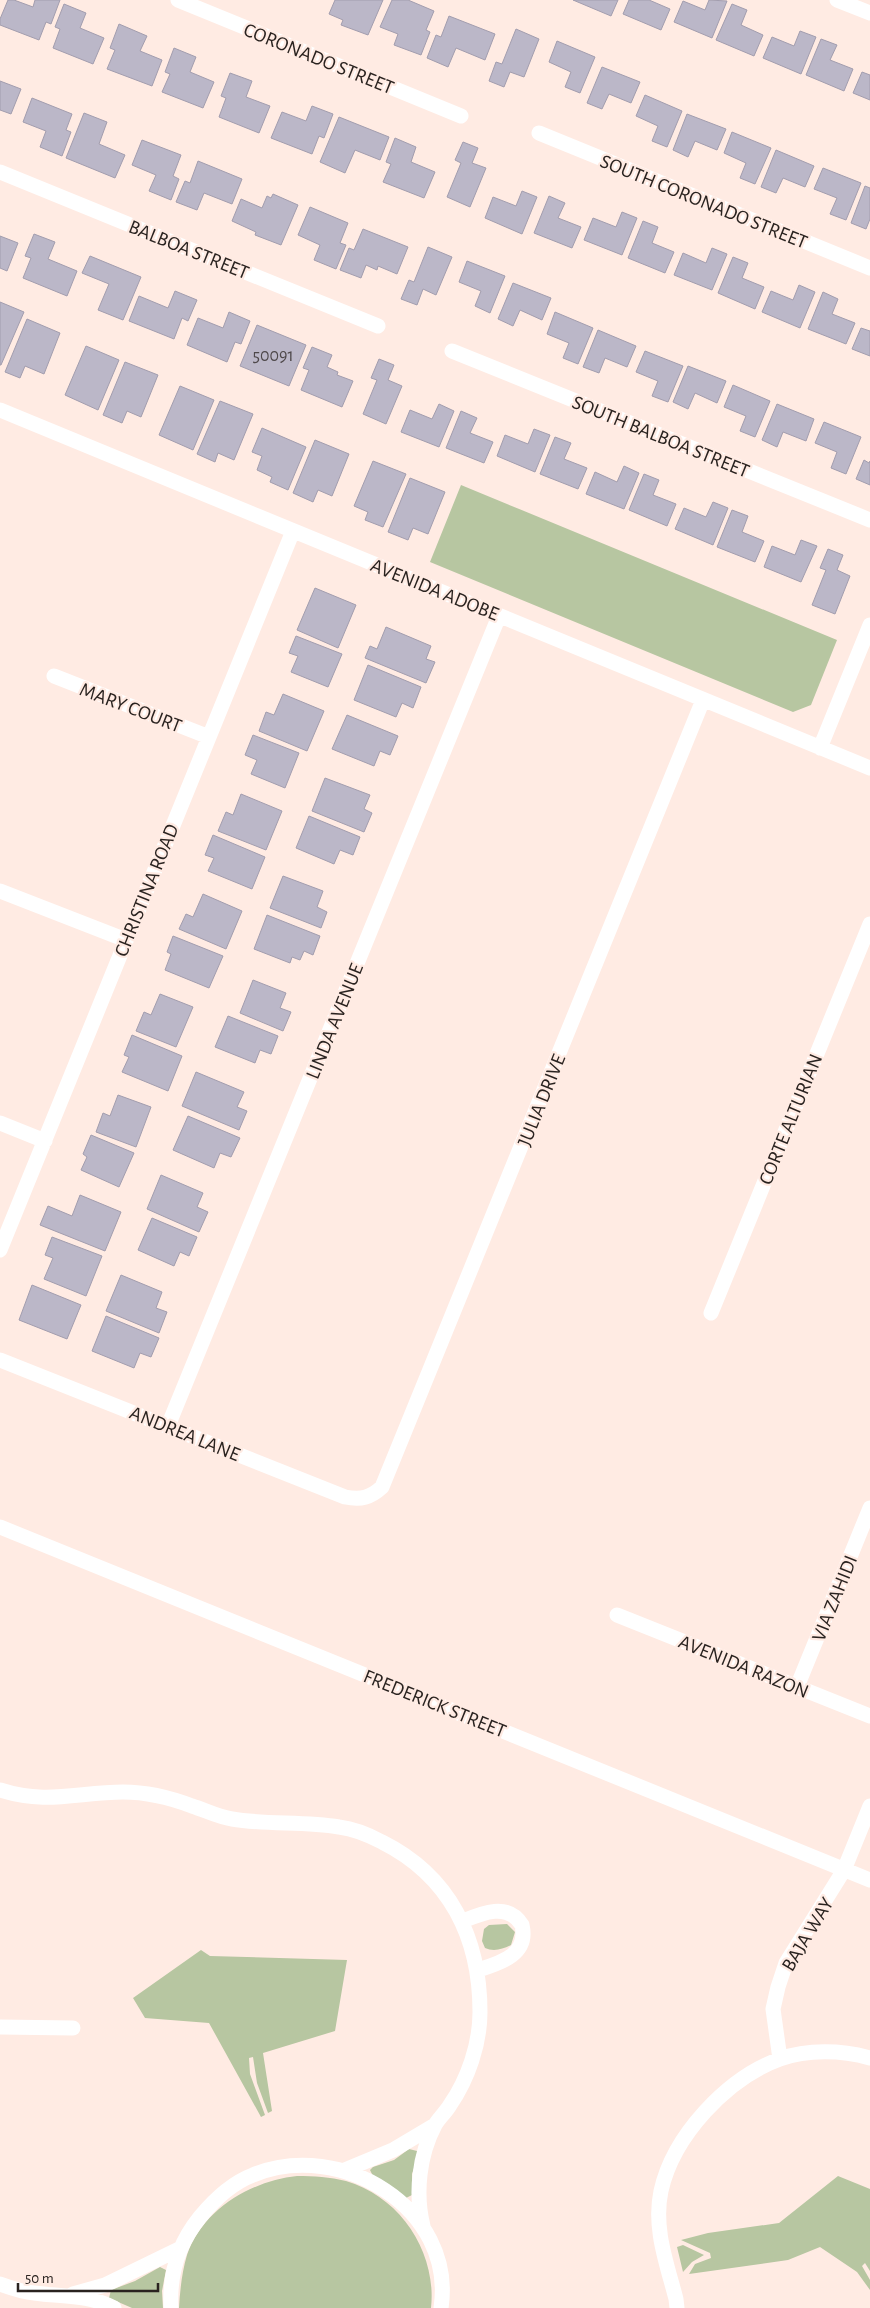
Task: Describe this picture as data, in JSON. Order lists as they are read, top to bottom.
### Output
{
  "streets": {
    "street": [
      "CORONADO STREET",
      "SOUTH CORONADO STREET",
      "BALBOA STREET",
      "SOUTH BALBOA STREET",
      "AVENIDA ADOBE",
      "MARY COURT",
      "CHRISTINA ROAD",
      "LINDA AVENUE",
      "JULIA DRIVE",
      "CORTE ALTURIAN",
      "ANDREA LANE",
      "VIA ZAHIDI",
      "AVENIDA RAZON",
      "FREDERICK STREET",
      "BAJA WAY"
    ]
  },
  "crossings": [
    ["AVENIDA ADOBE", "CHRISTINA ROAD"],
    ["AVENIDA ADOBE", "LINDA AVENUE"],
    ["AVENIDA ADOBE", "JULIA DRIVE"],
    ["MARY COURT", "CHRISTINA ROAD"],
    ["LINDA AVENUE", "ANDREA LANE"],
    ["JULIA DRIVE", "ANDREA LANE"],
    ["VIA ZAHIDI", "AVENIDA RAZON"],
    ["FREDERICK STREET", "BAJA WAY"]
  ],
  "house_numbers": ["50091"],
  "scale_bar": "50 m"
}
